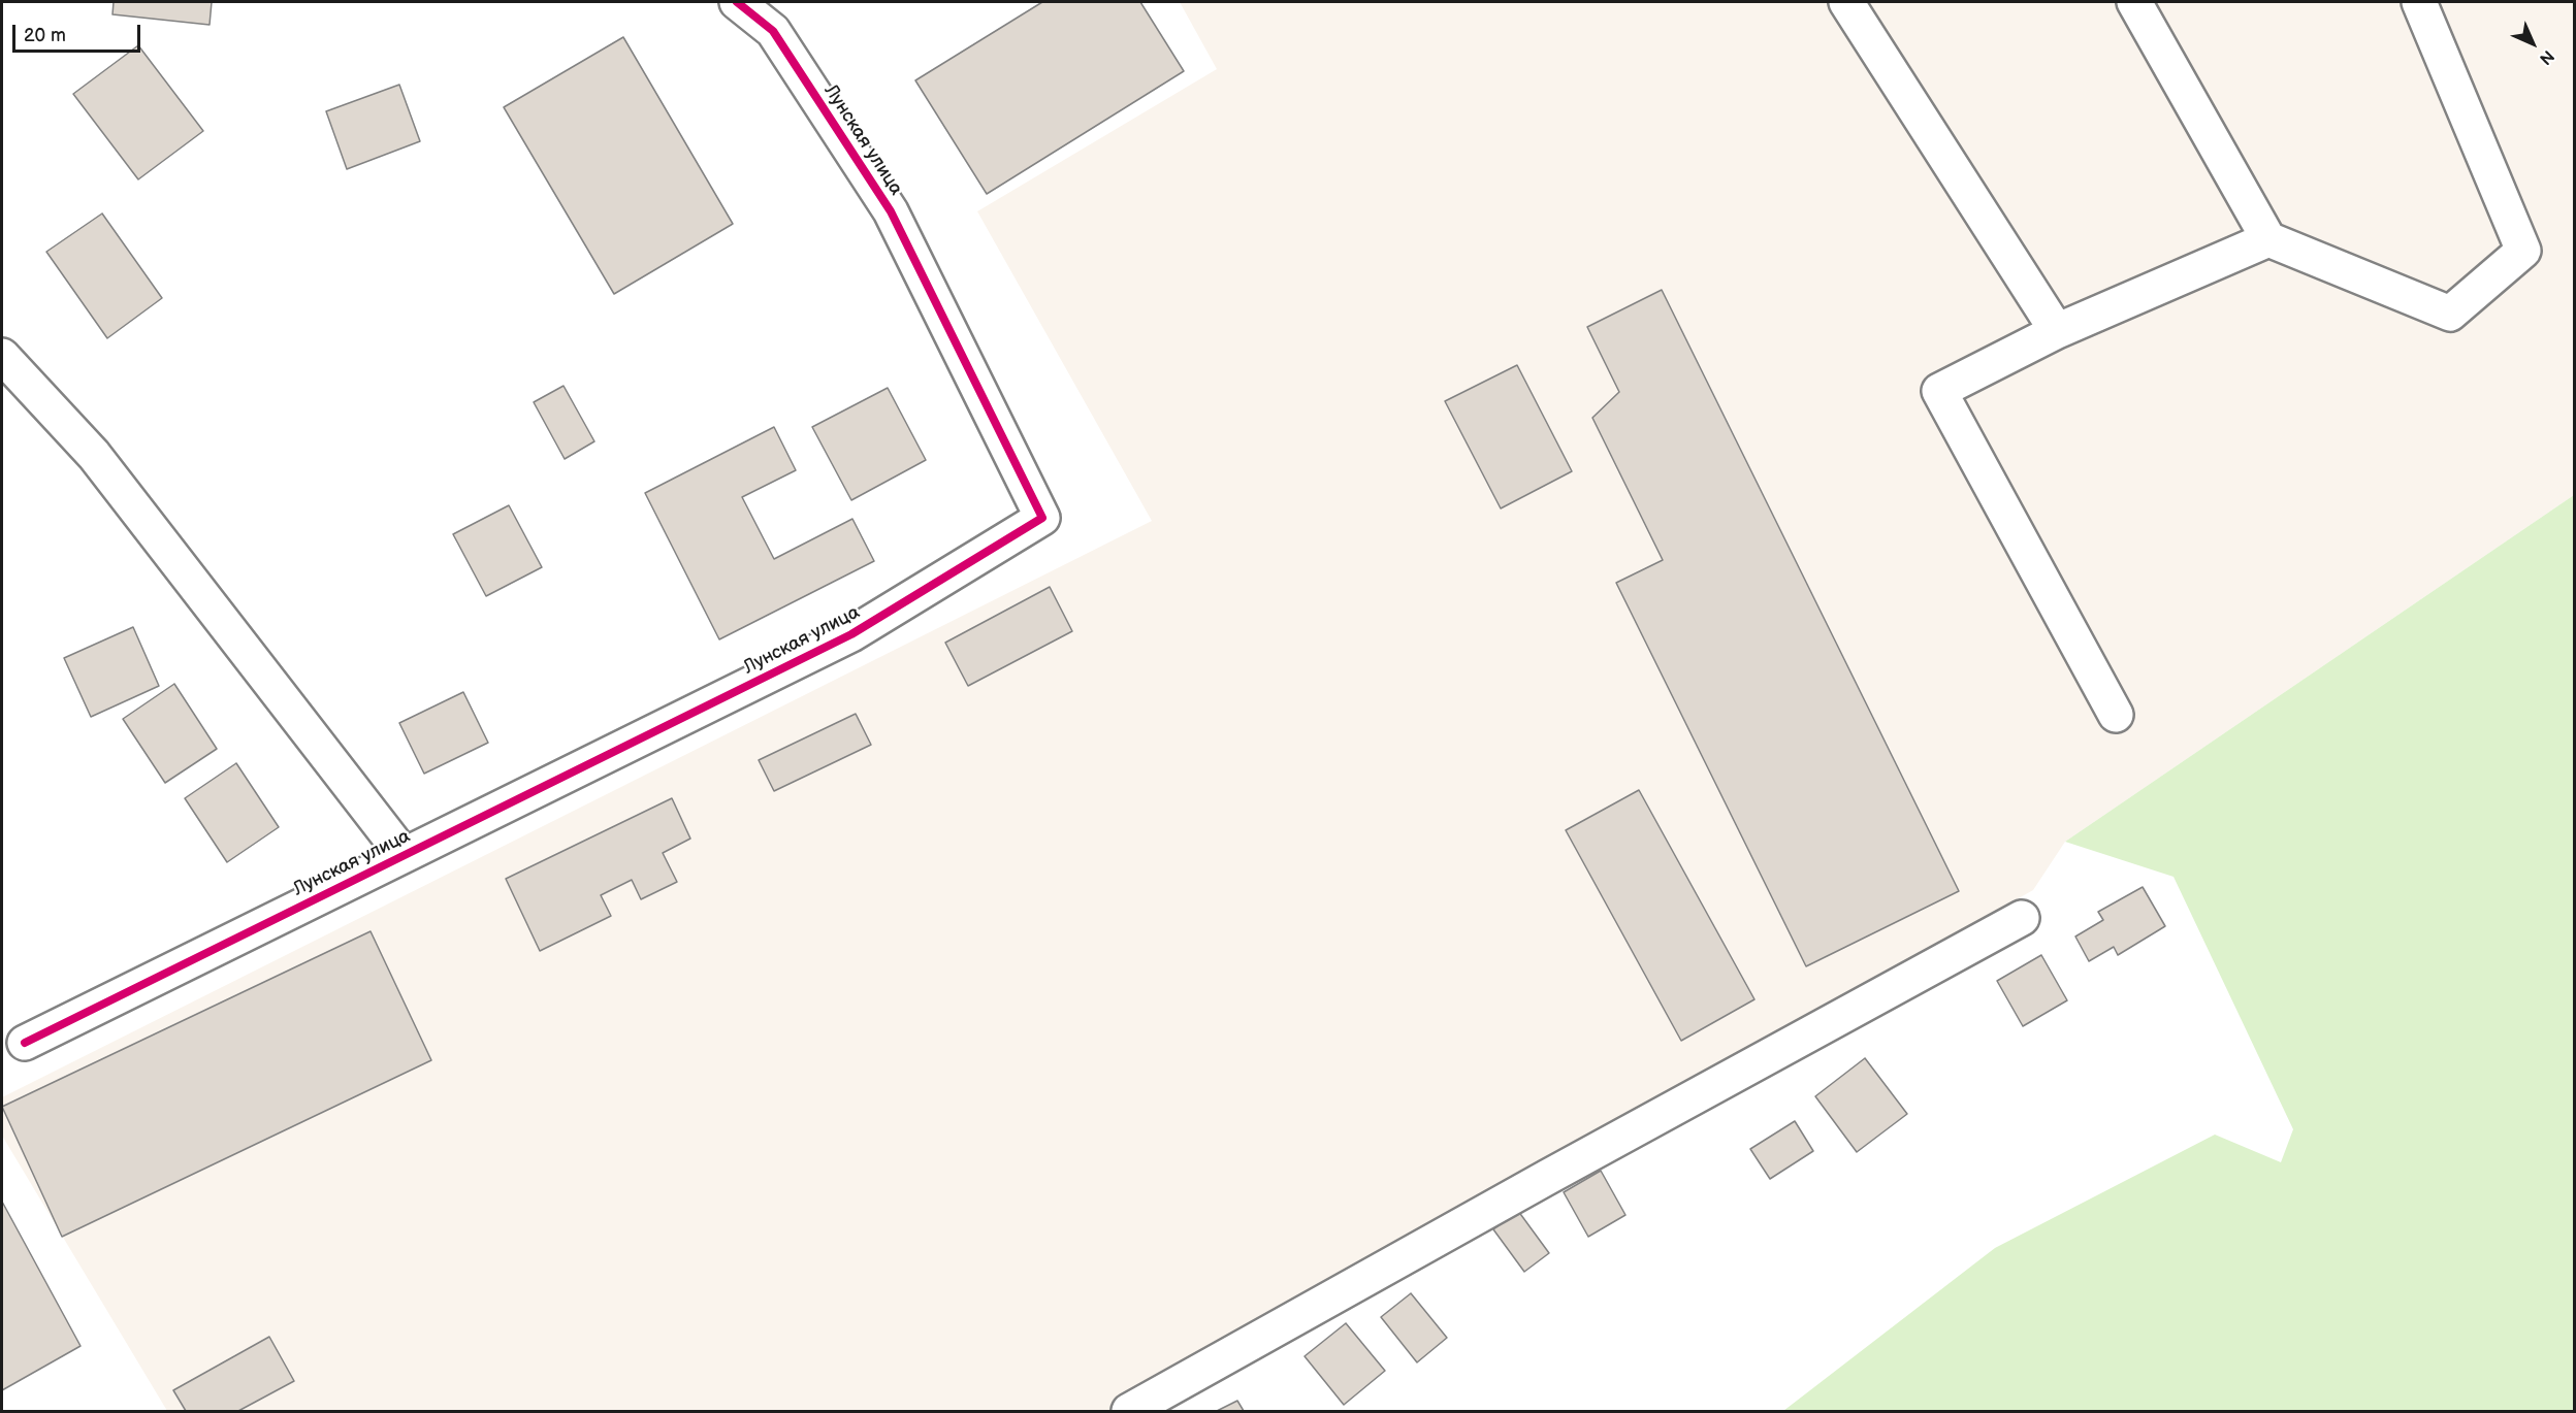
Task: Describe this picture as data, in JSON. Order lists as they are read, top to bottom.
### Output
{
  "streets": {
    "street": ["Лунская улица"]
  },
  "scale_bar": "20 m",
  "north": "bottom right"
}
